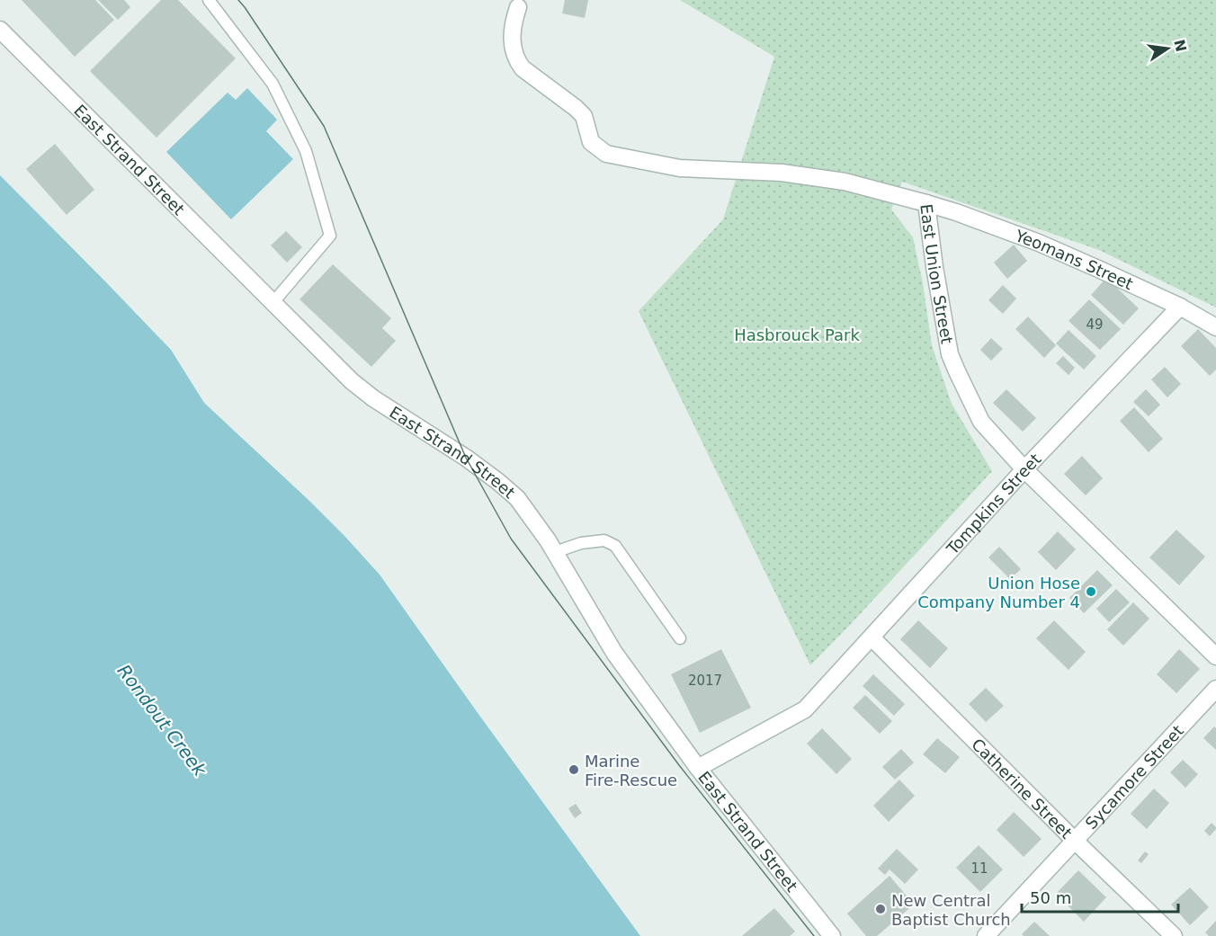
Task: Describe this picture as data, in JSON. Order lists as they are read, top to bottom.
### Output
{
  "streets": {
    "street": [
      "East Strand Street",
      "Yeomans Street",
      "East Union Street",
      "Tompkins Street",
      "Sycamore Street",
      "Catherine Street"
    ]
  },
  "crossings": [
    ["East Strand Street", "Tompkins Street"],
    ["Yeomans Street", "East Union Street"],
    ["Yeomans Street", "Tompkins Street"],
    ["East Union Street", "Tompkins Street"],
    ["Tompkins Street", "Catherine Street"],
    ["Sycamore Street", "Catherine Street"]
  ],
  "water": ["Rondout Creek"],
  "parks": ["Hasbrouck Park"],
  "places": ["Union Hose Company Number 4", "Marine Fire-Rescue", "New Central Baptist Church"],
  "house_numbers": ["49", "2017", "11"],
  "scale_bar": "50 m",
  "north": "right"
}
